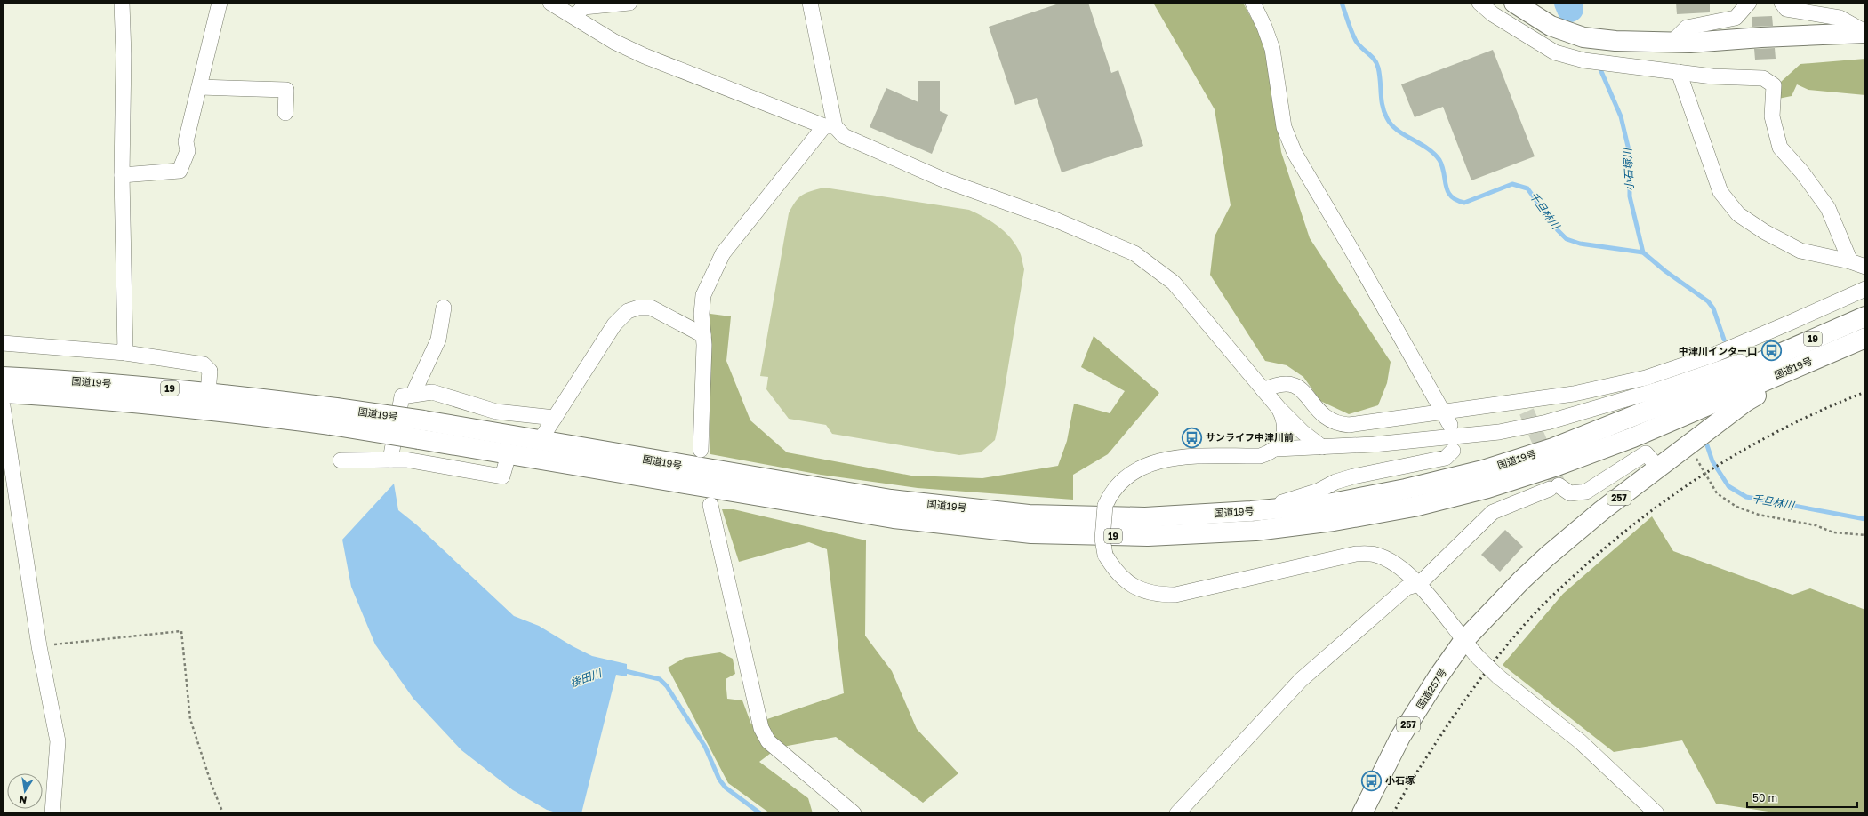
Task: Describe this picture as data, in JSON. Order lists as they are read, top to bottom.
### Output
{
  "streets": {
    "highway": [
      "19",
      "国道19号",
      "257",
      "国道257号"
    ]
  },
  "crossings": [
    ["国道19号", "257"],
    ["257", "国道257号"]
  ],
  "water": ["小石塚川", "千旦林川", "後田川"],
  "places": {
    "bus stop": ["中津川インター口", "サンライフ中津川前", "小石塚"]
  },
  "scale_bar": "50 m",
  "north": "bottom"
}
